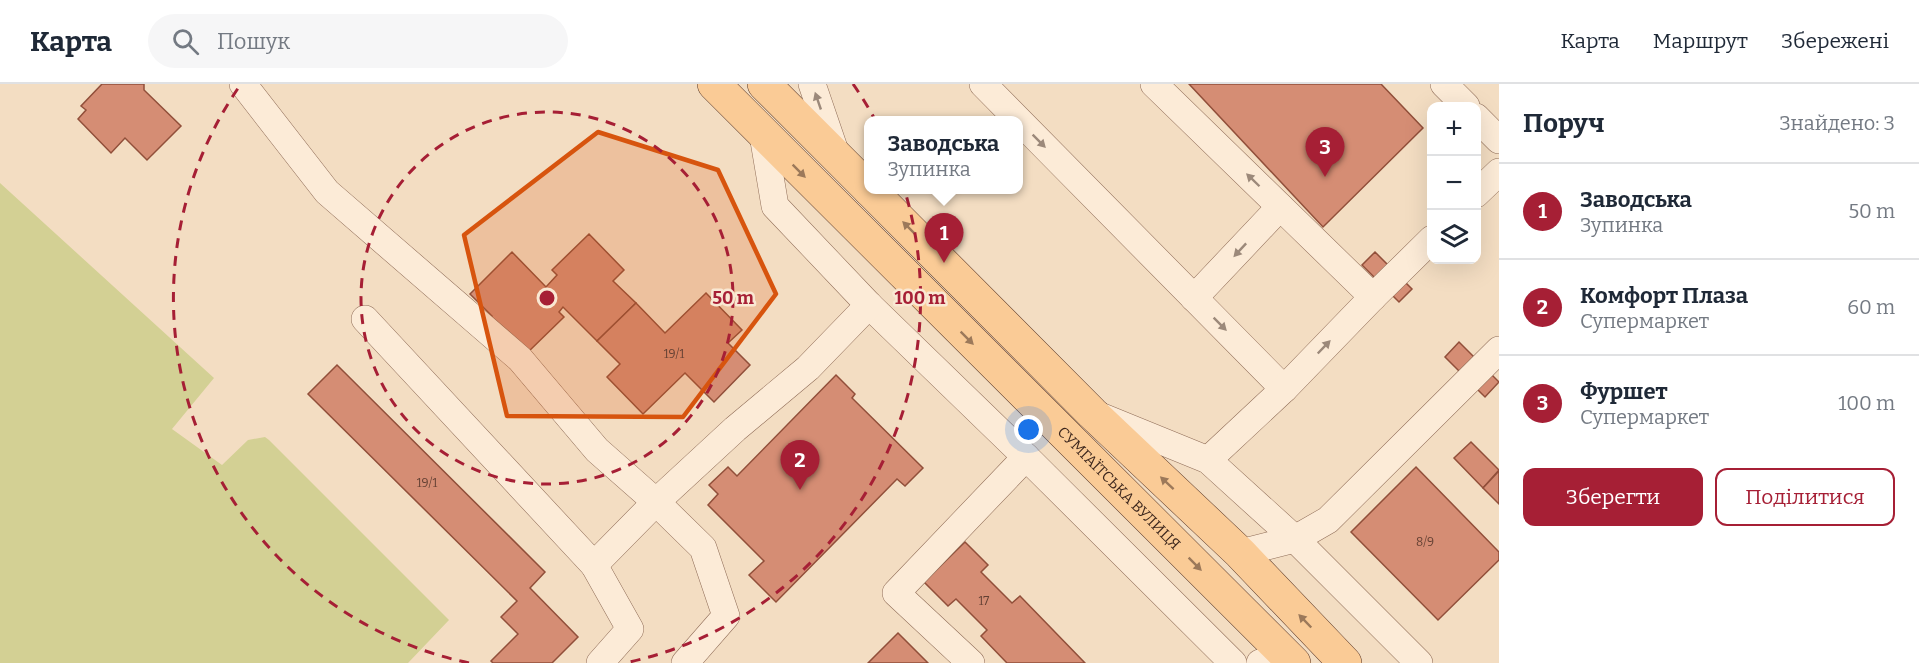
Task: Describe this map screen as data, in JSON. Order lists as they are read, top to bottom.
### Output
{
  "streets": {
    "main road": ["СУМГАЇТСЬКА ВУЛИЦЯ"]
  },
  "house_numbers": [
    "19/1",
    "19/1",
    "8/9",
    "17"
  ],
  "page": {
    "header": "Карта",
    "search": "Пошук",
    "nav": ["Карта", "Маршрут", "Збережені"],
    "heading": ["Поруч", "Знайдено: 3"],
    "map_buttons": ["+", "−"],
    "popup": ["Заводська", "Зупинка"],
    "pins": ["3", "1", "2"],
    "list": [
      {
        "mark": "1",
        "name": "Заводська",
        "note": "Зупинка",
        "value": "50 m"
      },
      {
        "mark": "2",
        "name": "Комфорт Плаза",
        "note": "Супермаркет",
        "value": "60 m"
      },
      {
        "mark": "3",
        "name": "Фуршет",
        "note": "Супермаркет",
        "value": "100 m"
      }
    ],
    "buttons": ["Зберегти", "Поділитися"]
  },
  "rings": ["50 m", "100 m"]
}
